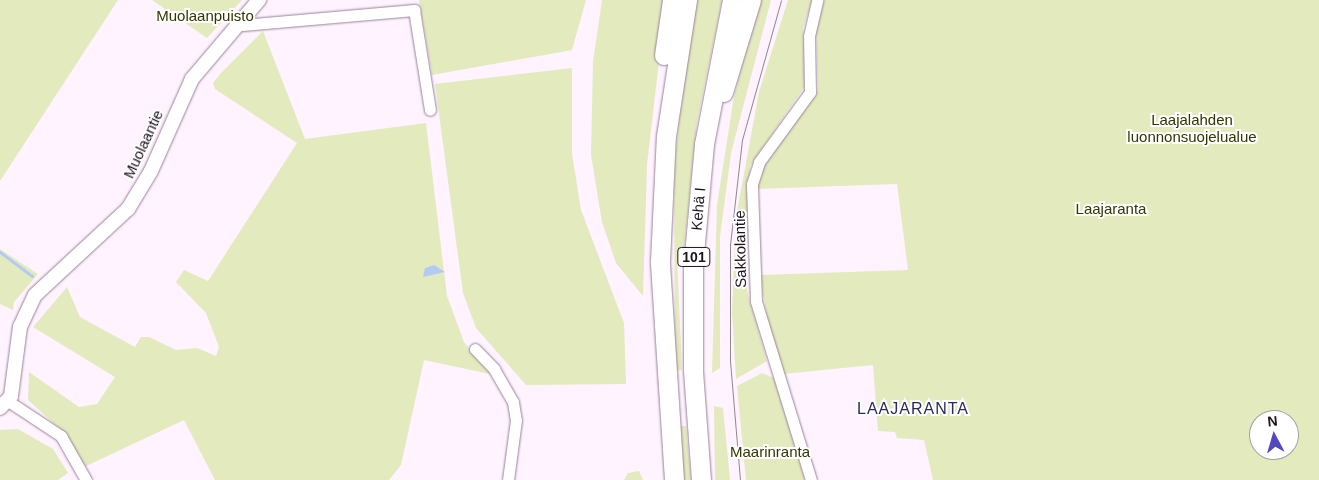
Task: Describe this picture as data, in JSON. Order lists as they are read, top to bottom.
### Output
{
  "streets": {
    "highway": ["Kehä I", "101"],
    "street": ["Muolaantie", "Sakkolantie"]
  },
  "districts": ["LAAJARANTA"],
  "parks": [
    "Muolaanpuisto",
    "Laajalahden luonnonsuojelualue",
    "Laajaranta",
    "Maarinranta"
  ],
  "north": "top"
}
